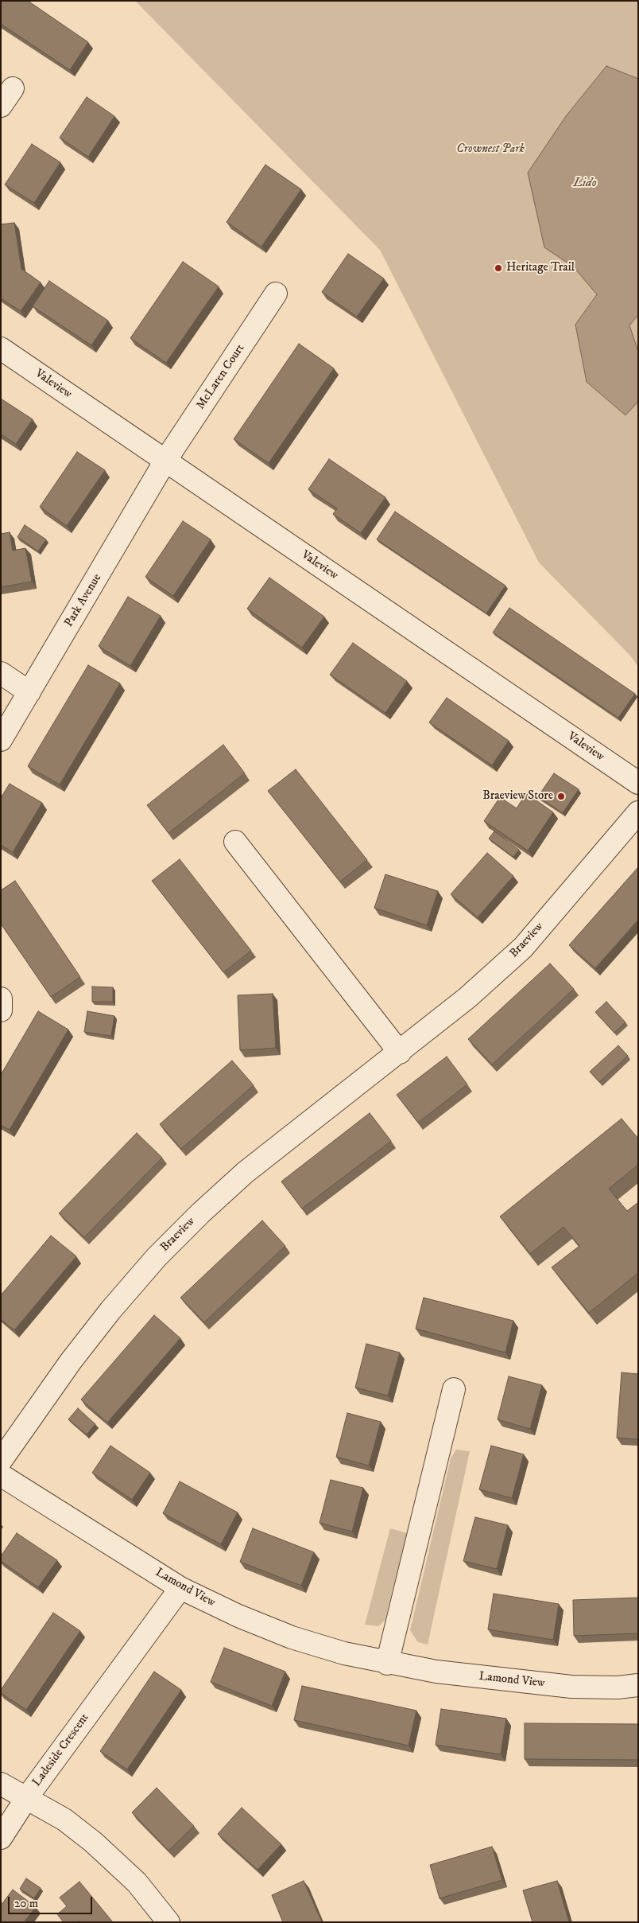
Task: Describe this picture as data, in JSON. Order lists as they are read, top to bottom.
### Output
{
  "streets": {
    "street": [
      "McLaren Court",
      "Valeview",
      "Park Avenue",
      "Braeview",
      "Lamond View",
      "Ladeside Crescent"
    ]
  },
  "crossings": [
    ["McLaren Court", "Valeview"],
    ["McLaren Court", "Park Avenue"],
    ["Valeview", "Park Avenue"],
    ["Lamond View", "Ladeside Crescent"]
  ],
  "water": ["Lido"],
  "parks": ["Crownest Park"],
  "places": ["Heritage Trail", "Braeview Store"],
  "scale_bar": "20 m"
}
